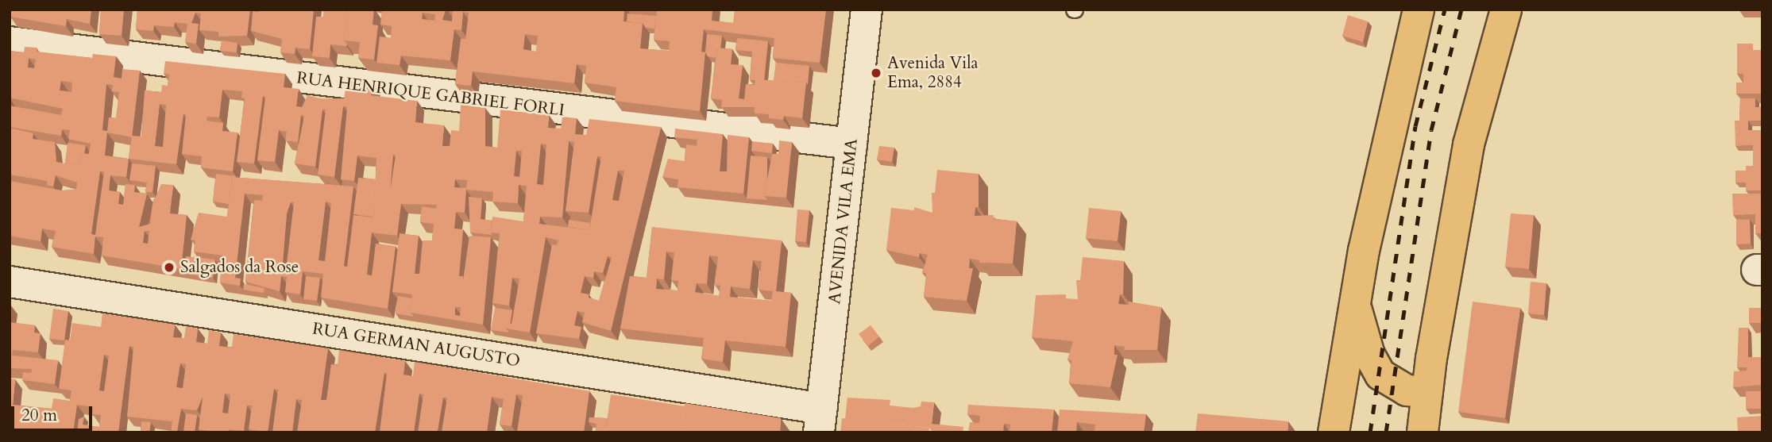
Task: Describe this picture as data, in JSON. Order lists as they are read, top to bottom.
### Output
{
  "streets": {
    "street": ["RUA HENRIQUE GABRIEL FORLI", "AVENIDA VILA EMA", "RUA GERMAN AUGUSTO"]
  },
  "crossings": [
    ["RUA HENRIQUE GABRIEL FORLI", "AVENIDA VILA EMA"],
    ["AVENIDA VILA EMA", "RUA GERMAN AUGUSTO"]
  ],
  "places": ["Avenida Vila Ema, 2884", "Salgados da Rose"],
  "scale_bar": "20 m"
}
